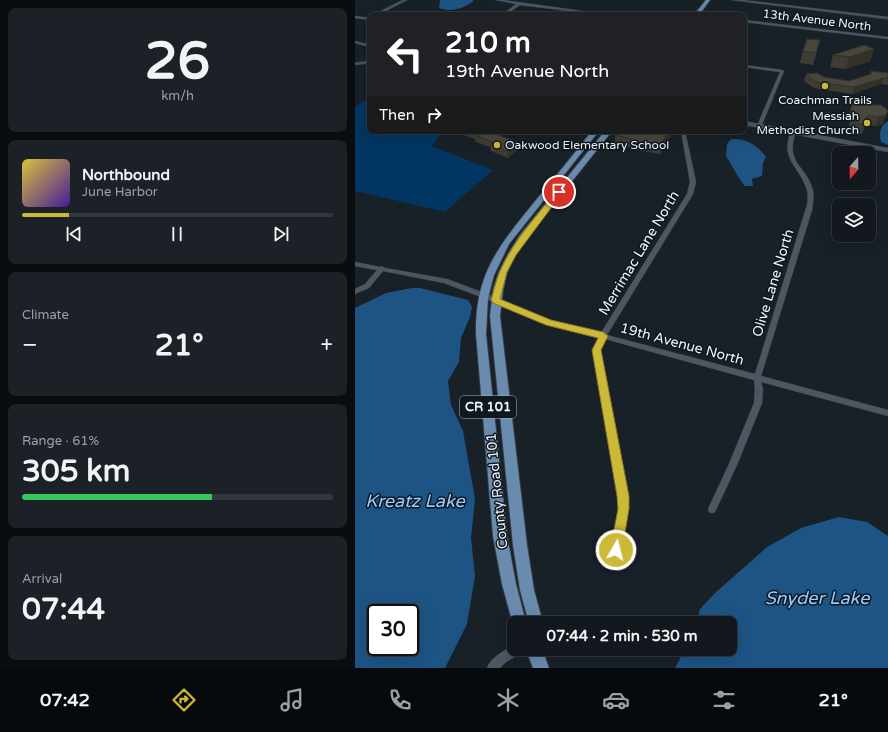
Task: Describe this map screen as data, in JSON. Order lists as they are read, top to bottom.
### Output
{
  "streets": {
    "main road": ["CR 101", "County Road 101"],
    "street": [
      "13th Avenue North",
      "Merrimac Lane North",
      "Olive Lane North",
      "19th Avenue North"
    ]
  },
  "crossings": [
    ["Merrimac Lane North", "19th Avenue North"],
    ["Olive Lane North", "19th Avenue North"],
    ["19th Avenue North", "County Road 101"]
  ],
  "water": ["Kreatz Lake", "Snyder Lake"],
  "places": ["Coachman Trails", "Messiah Methodist Church", "Oakwood Elementary School"],
  "north": "bottom",
  "page": {
    "tile": [
      ["26", "km/h"],
      "Climate",
      ["Range · 61%", "305 km"],
      ["Arrival", "07:44"]
    ],
    "turn": ["210 m", "19th Avenue North"],
    "then": "Then",
    "song": ["Northbound", "June Harbor"],
    "heat": ["−", "21°", "+"],
    "limit": "30",
    "trip": "07:44 · 2 min · 530 m",
    "tabs": ["07:42", "21°"]
  }
}
